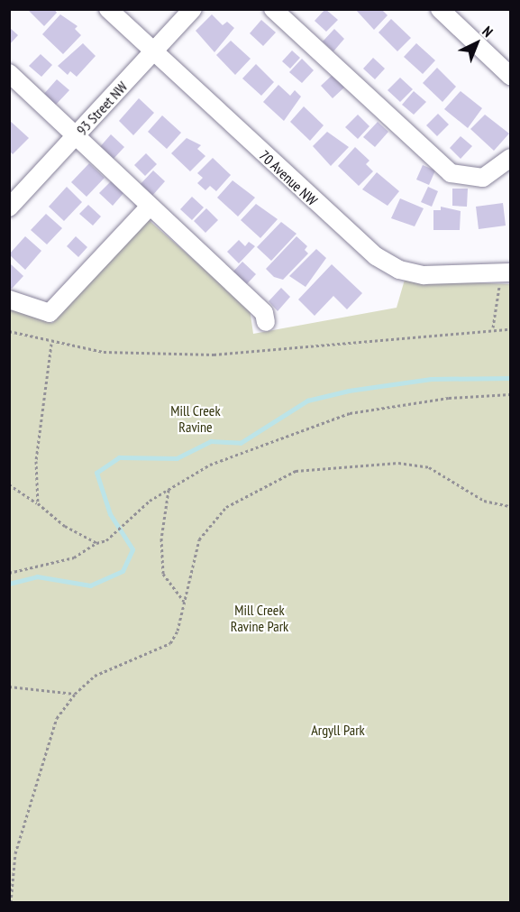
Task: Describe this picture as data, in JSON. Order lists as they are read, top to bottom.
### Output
{
  "streets": {
    "street": ["93 Street NW", "70 Avenue NW"]
  },
  "crossings": [
    ["93 Street NW", "70 Avenue NW"]
  ],
  "parks": ["Mill Creek Ravine", "Mill Creek Ravine Park", "Argyll Park"],
  "north": "top right"
}
